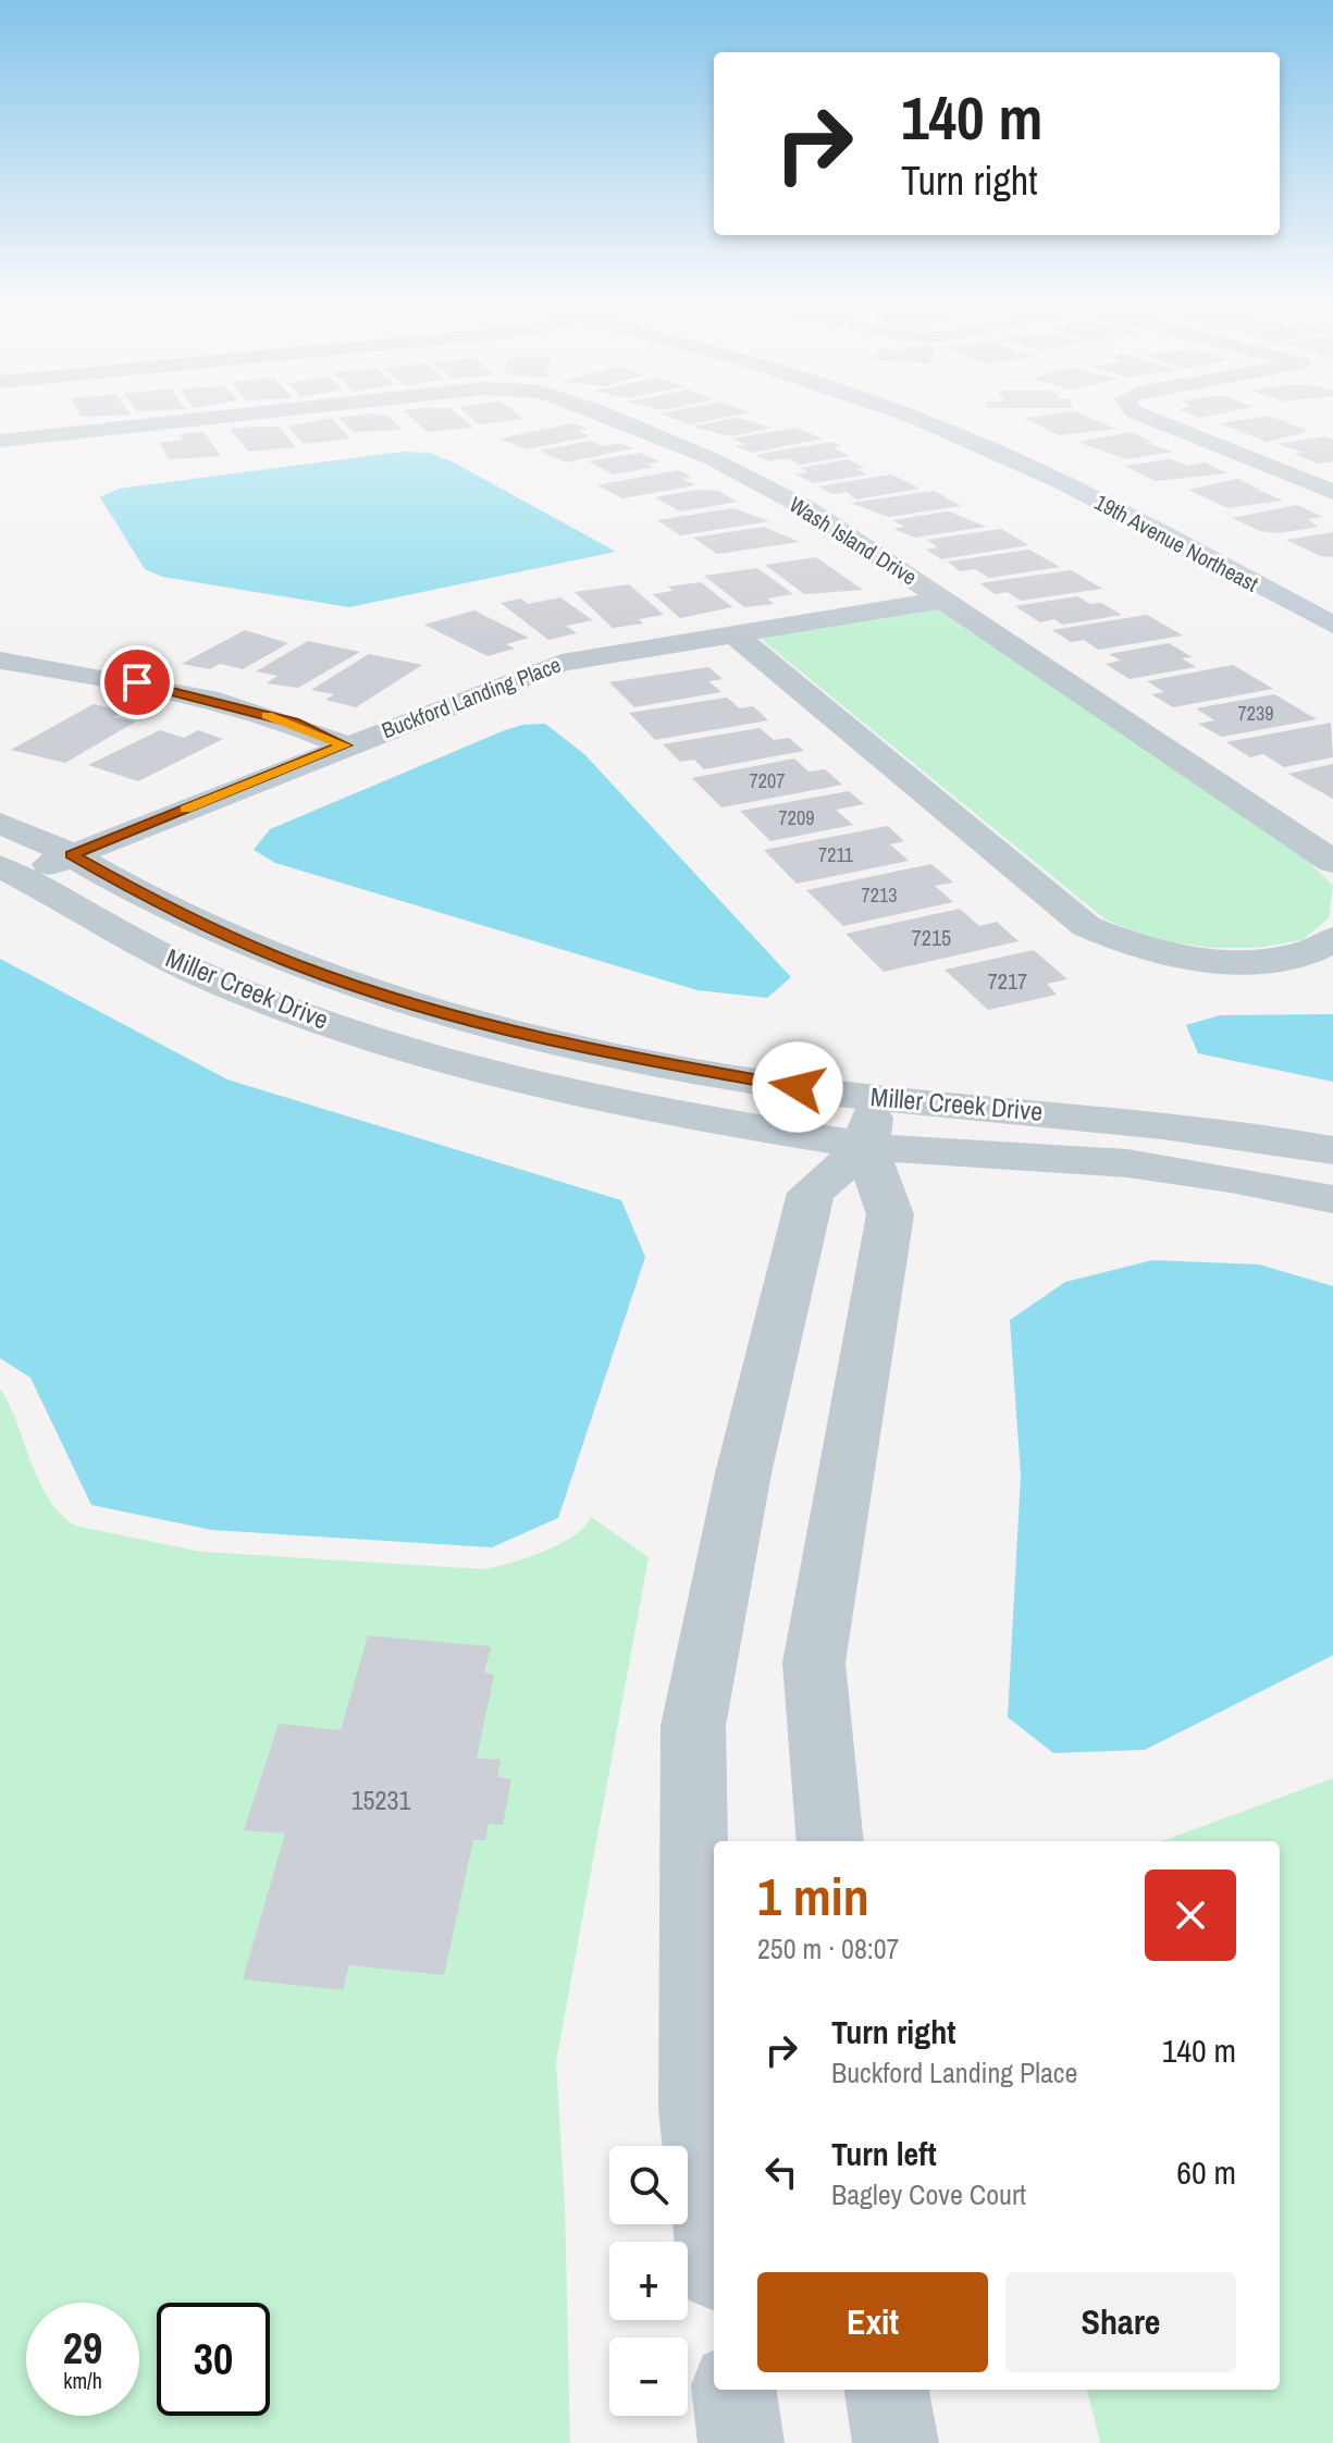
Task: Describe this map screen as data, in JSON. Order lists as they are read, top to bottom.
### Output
{
  "streets": {
    "street": [
      "Wash Island Drive",
      "19th Avenue Northeast",
      "Buckford Landing Place",
      "Miller Creek Drive"
    ]
  },
  "crossings": [
    ["Wash Island Drive", "Buckford Landing Place"],
    ["Buckford Landing Place", "Miller Creek Drive"]
  ],
  "house_numbers": [
    "7239",
    "7207",
    "7209",
    "7211",
    "7213",
    "7215",
    "7217",
    "15231"
  ],
  "page": {
    "turn": ["140 m", "Turn right"],
    "heading": ["1 min", "250 m · 08:07"],
    "list": [
      {
        "name": "Turn right",
        "note": "Buckford Landing Place",
        "value": "140 m"
      },
      {
        "name": "Turn left",
        "note": "Bagley Cove Court",
        "value": "60 m"
      }
    ],
    "map_buttons": ["+", "−"],
    "buttons": ["Exit", "Share"],
    "speed": "29 km/h",
    "limit": "30"
  }
}
